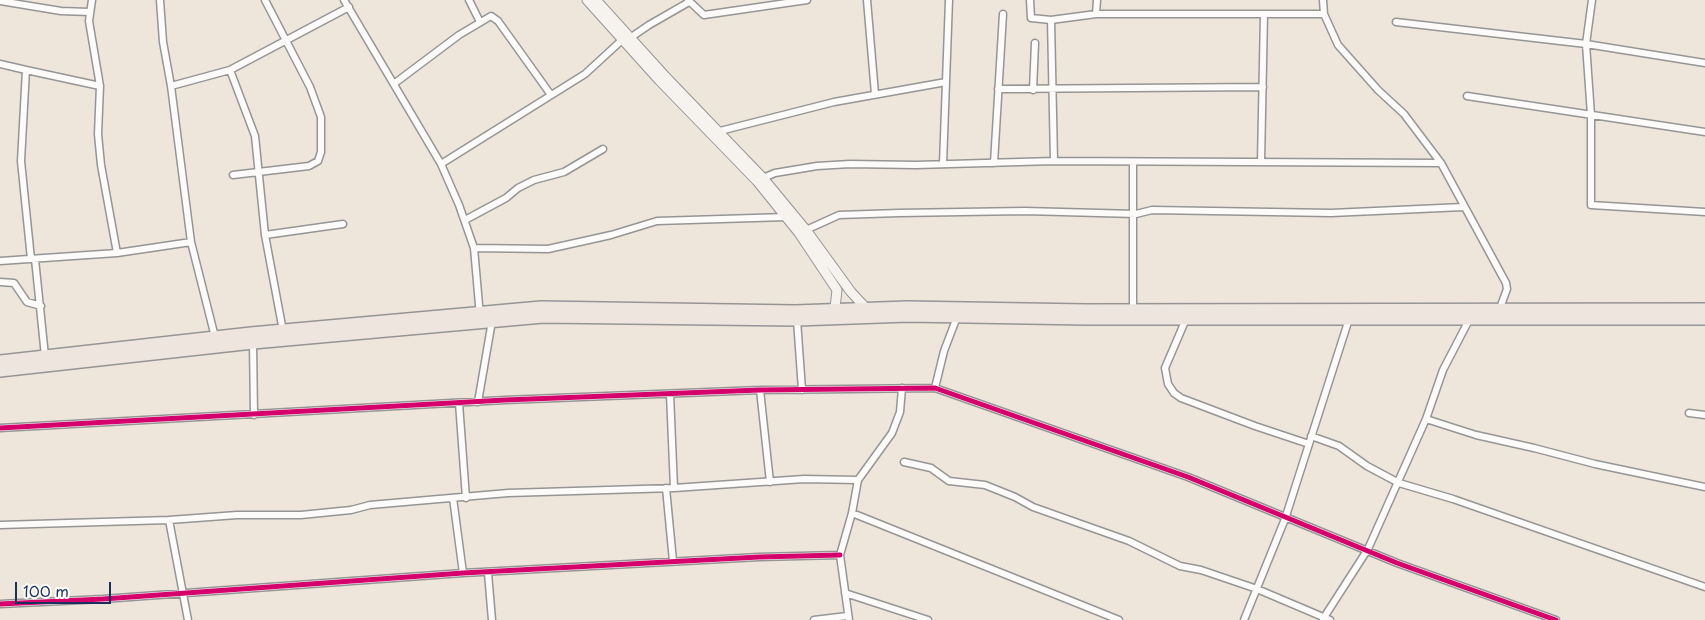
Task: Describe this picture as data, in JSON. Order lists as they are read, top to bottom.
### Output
{
  "scale_bar": "100 m"
}
